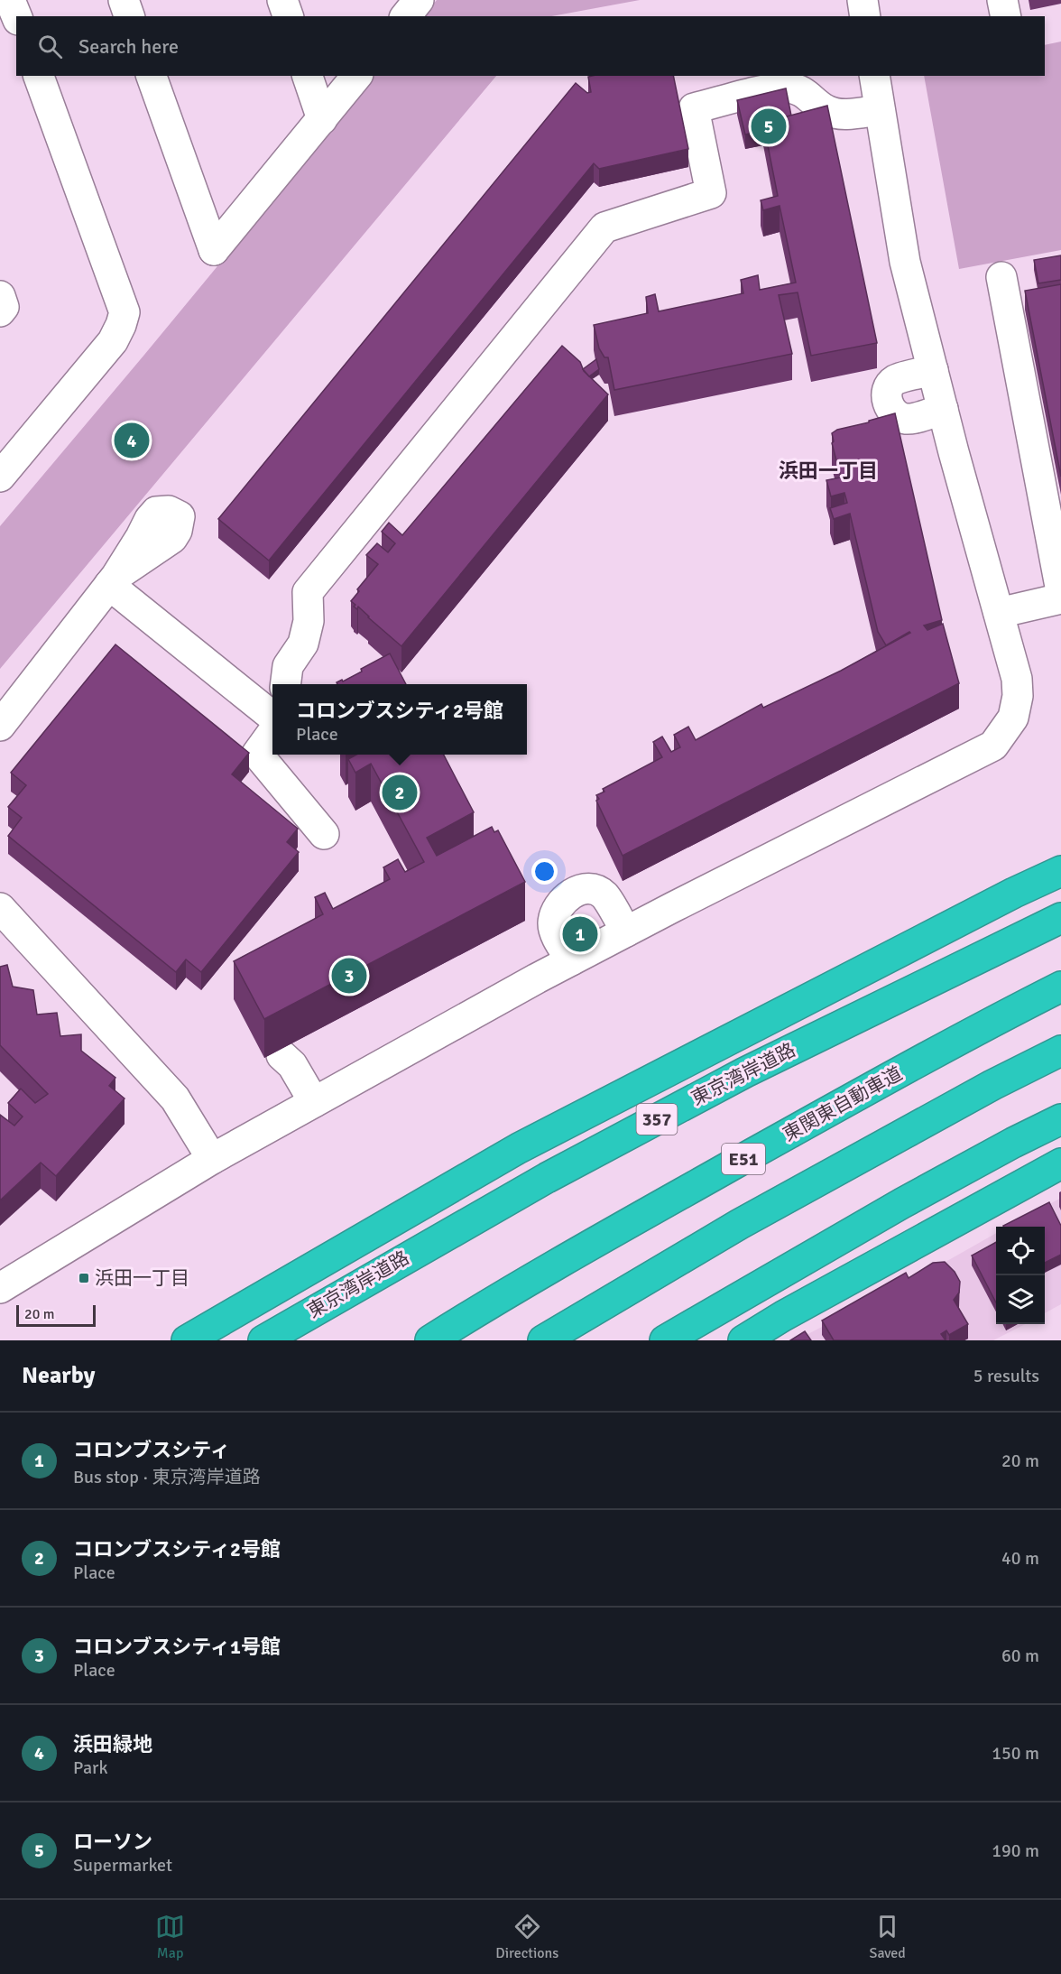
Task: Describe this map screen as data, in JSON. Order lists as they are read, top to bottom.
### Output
{
  "streets": {
    "highway": [
      "東京湾岸道路",
      "東関東自動車道",
      "357",
      "E51"
    ]
  },
  "districts": ["浜田一丁目"],
  "places": {
    "transit": ["浜田一丁目"]
  },
  "scale_bar": "20 m",
  "page": {
    "search": "Search here",
    "pins": [
      "5",
      "4",
      "2",
      "1",
      "3"
    ],
    "popup": ["コロンブスシティ2号館", "Place"],
    "scale": "20 m",
    "heading": ["Nearby", "5 results"],
    "list": [
      {
        "mark": "1",
        "name": "コロンブスシティ",
        "note": "Bus stop · 東京湾岸道路",
        "value": "20 m"
      },
      {
        "mark": "2",
        "name": "コロンブスシティ2号館",
        "note": "Place",
        "value": "40 m"
      },
      {
        "mark": "3",
        "name": "コロンブスシティ1号館",
        "note": "Place",
        "value": "60 m"
      },
      {
        "mark": "4",
        "name": "浜田緑地",
        "note": "Park",
        "value": "150 m"
      },
      {
        "mark": "5",
        "name": "ローソン",
        "note": "Supermarket",
        "value": "190 m"
      }
    ],
    "nav": ["Map", "Directions", "Saved"]
  }
}
